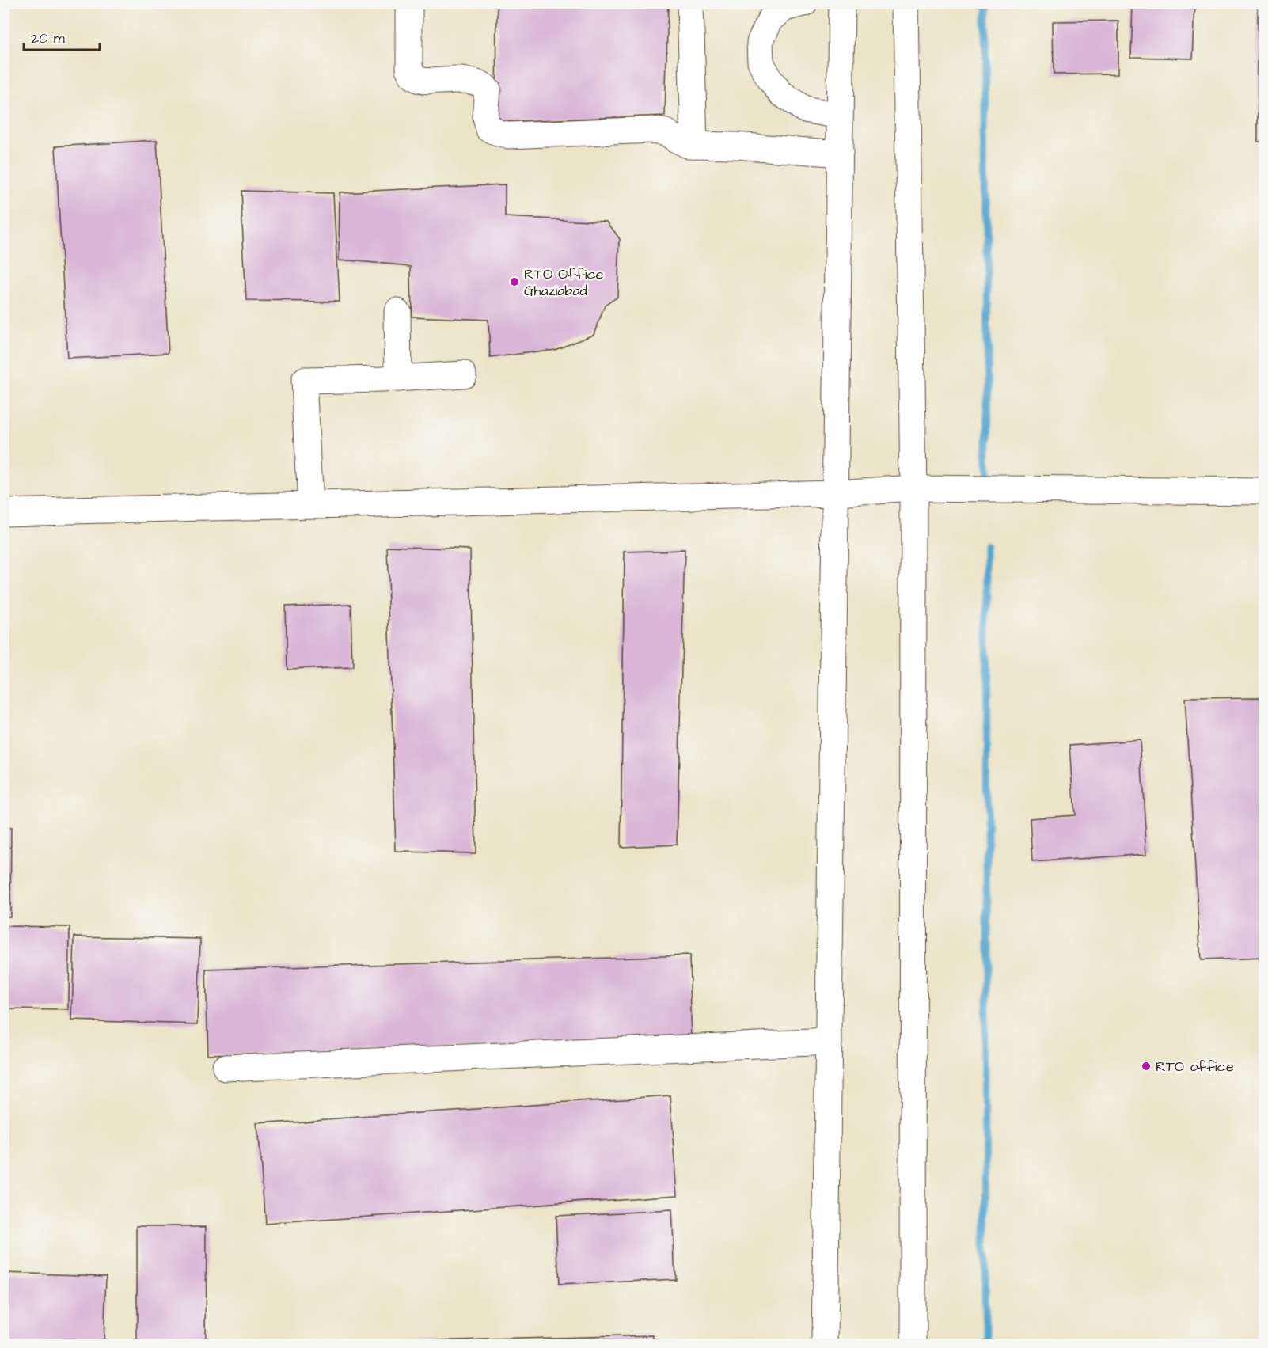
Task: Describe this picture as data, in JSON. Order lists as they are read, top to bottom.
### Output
{
  "places": ["RTO Office Ghaziabad", "RTO office"],
  "scale_bar": "20 m"
}
